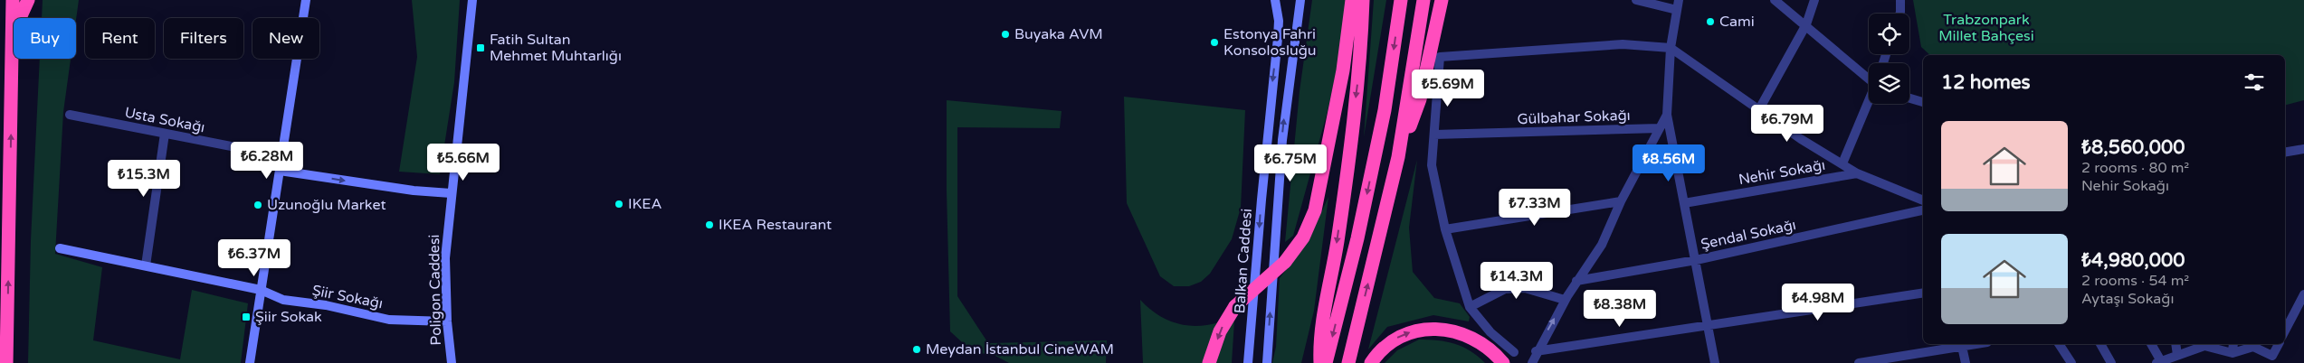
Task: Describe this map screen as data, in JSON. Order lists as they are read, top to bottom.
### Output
{
  "streets": {
    "street": [
      "Gülbahar Sokağı",
      "Usta Sokağı",
      "Nehir Sokağı",
      "Şendal Sokağı",
      "Balkan Caddesi",
      "Poligon Caddesi",
      "Şiir Sokağı"
    ]
  },
  "crossings": [
    ["Poligon Caddesi", "Şiir Sokağı"]
  ],
  "parks": ["Trabzonpark Millet Bahçesi"],
  "places": {
    "other": [
      "Cami",
      "Buyaka AVM",
      "Estonya Fahri Konsolosluğu",
      "IKEA",
      "Uzunoğlu Market",
      "IKEA Restaurant",
      "Meydan İstanbul CineWAM"
    ],
    "transit": ["Fatih Sultan Mehmet Muhtarlığı", "Şiir Sokak"]
  },
  "page": {
    "chip": [
      "Buy",
      "Rent",
      "Filters",
      "New"
    ],
    "heading": "12 homes",
    "price": [
      "₺5.69M",
      "₺6.79M",
      "₺6.28M",
      "₺5.66M",
      "₺6.75M",
      "₺8.56M",
      "₺15.3M",
      "₺7.33M",
      "₺6.37M",
      "₺14.3M",
      "₺4.98M",
      "₺8.38M"
    ],
    "list": [
      {
        "name": "₺8,560,000",
        "note": "2 rooms · 80 m² · Nehir Sokağı"
      },
      {
        "name": "₺4,980,000",
        "note": "2 rooms · 54 m² · Aytaşı Sokağı"
      }
    ]
  }
}
